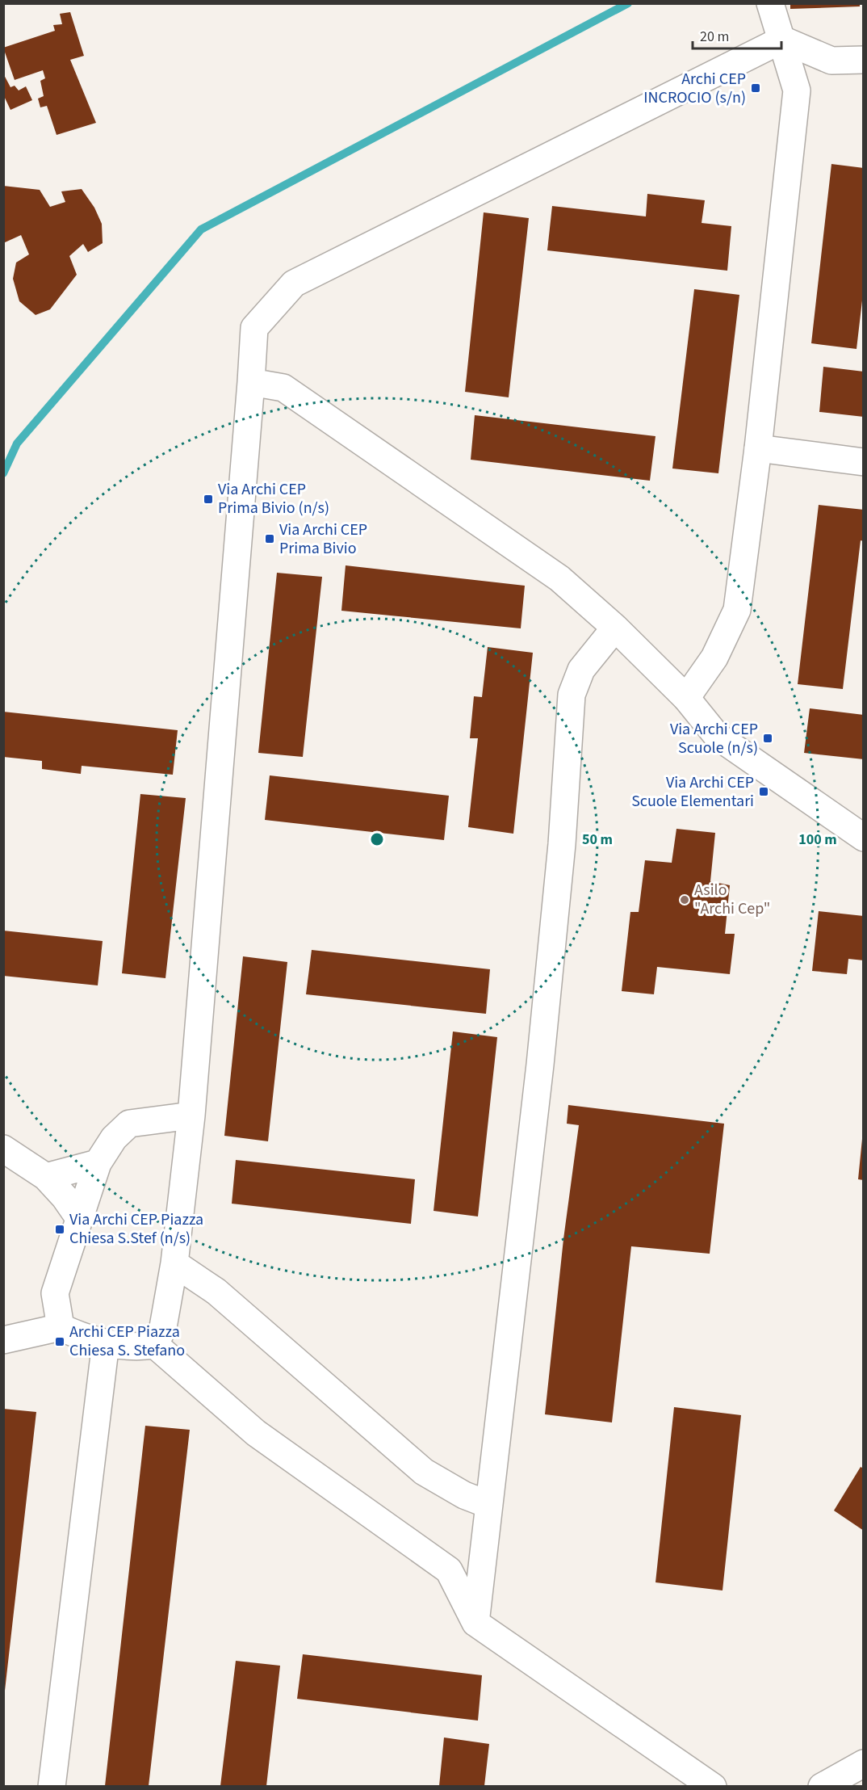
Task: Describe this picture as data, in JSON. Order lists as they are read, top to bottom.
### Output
{
  "places": {
    "transit": [
      "Archi CEP INCROCIO (s/n)",
      "Via Archi CEP Prima Bivio (n/s)",
      "Via Archi CEP Prima Bivio",
      "Via Archi CEP Scuole (n/s)",
      "Via Archi CEP Scuole Elementari",
      "Via Archi CEP Piazza Chiesa S.Stef (n/s)",
      "Archi CEP Piazza Chiesa S. Stefano"
    ],
    "other": ["Asilo \"Archi Cep\""]
  },
  "scale_bar": "20 m",
  "rings": ["50 m", "100 m"]
}
